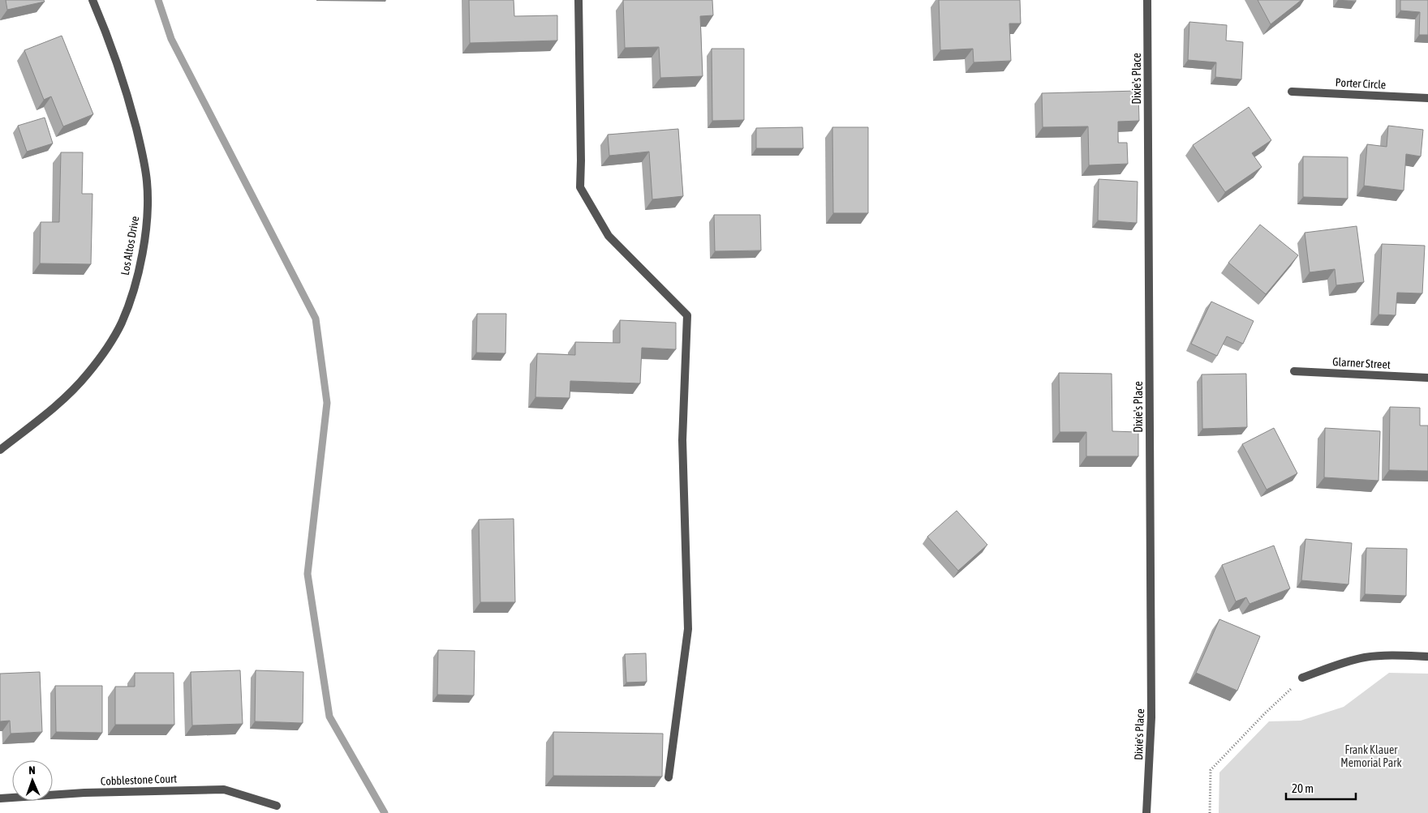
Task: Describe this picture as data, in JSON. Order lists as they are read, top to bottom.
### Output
{
  "streets": {
    "street": [
      "Dixie's Place",
      "Porter Circle",
      "Los Altos Drive",
      "Glarner Street",
      "Cobblestone Court"
    ]
  },
  "parks": ["Frank Klauer Memorial Park"],
  "scale_bar": "20 m",
  "north": "top"
}
